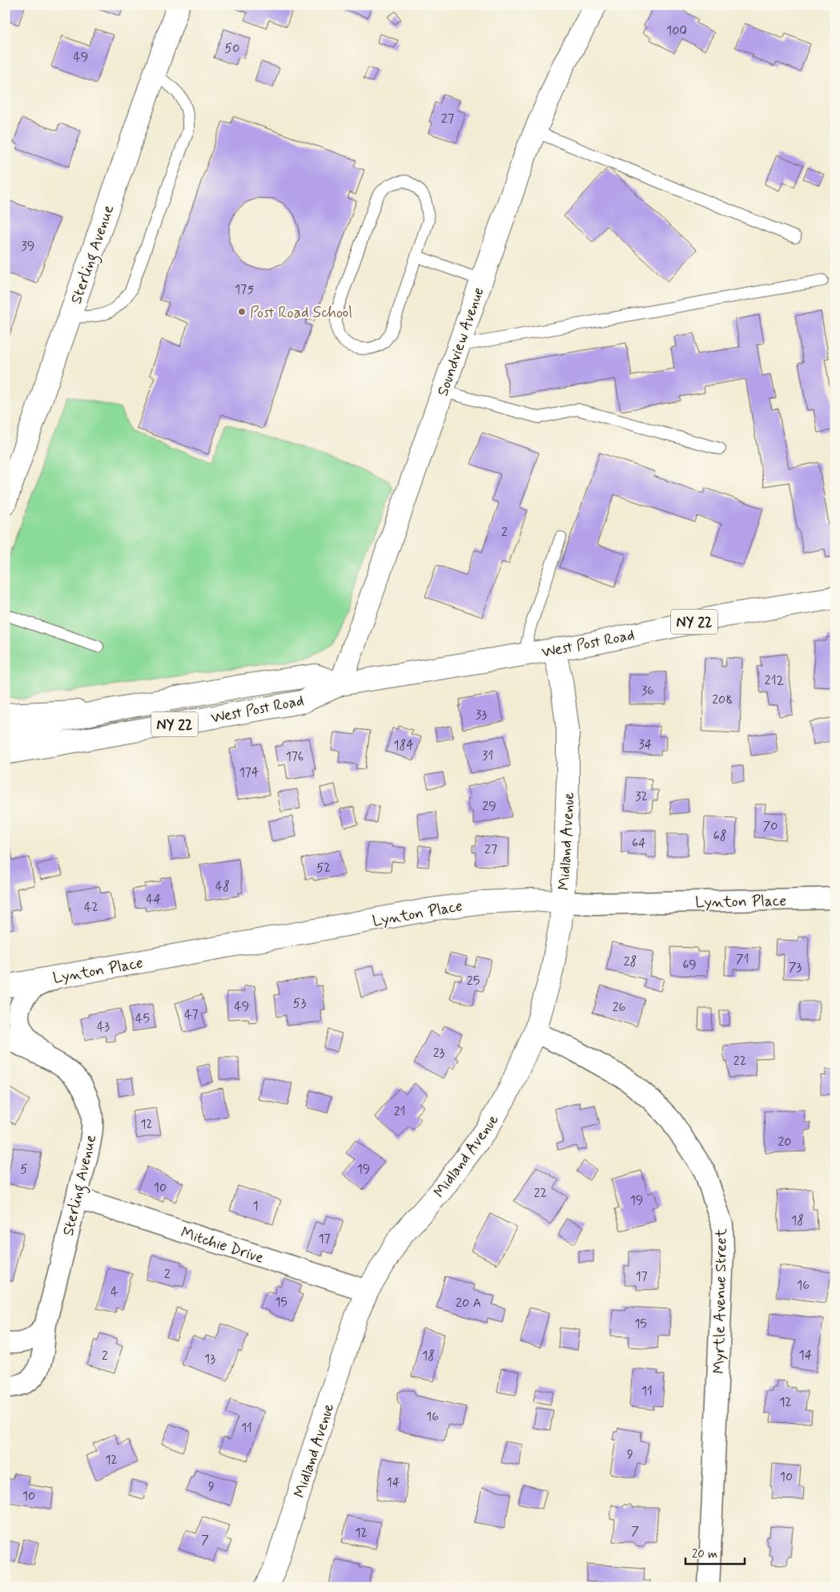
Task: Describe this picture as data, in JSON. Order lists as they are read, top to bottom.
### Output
{
  "streets": {
    "street": [
      "Sterling Avenue",
      "Soundview Avenue",
      "NY 22",
      "West Post Road",
      "Midland Avenue",
      "Lynton Place",
      "Mitchie Drive",
      "Myrtle Avenue Street"
    ]
  },
  "crossings": [
    ["Sterling Avenue", "Lynton Place"],
    ["Sterling Avenue", "Mitchie Drive"],
    ["Soundview Avenue", "West Post Road"],
    ["West Post Road", "Midland Avenue"],
    ["Midland Avenue", "Lynton Place"],
    ["Midland Avenue", "Mitchie Drive"],
    ["Midland Avenue", "Myrtle Avenue Street"]
  ],
  "places": ["Post Road School"],
  "house_numbers": [
    "100",
    "50",
    "49",
    "27",
    "39",
    "175",
    "2",
    "212",
    "36",
    "208",
    "33",
    "34",
    "184",
    "31",
    "176",
    "174",
    "32",
    "29",
    "70",
    "68",
    "64",
    "27",
    "52",
    "48",
    "44",
    "42",
    "71",
    "28",
    "69",
    "73",
    "25",
    "53",
    "49",
    "26",
    "47",
    "45",
    "43",
    "23",
    "22",
    "21",
    "12",
    "20",
    "5",
    "19",
    "10",
    "22",
    "19",
    "1",
    "18",
    "17",
    "2",
    "17",
    "16",
    "4",
    "15",
    "20 A",
    "15",
    "14",
    "2",
    "18",
    "13",
    "11",
    "12",
    "16",
    "11",
    "9",
    "12",
    "10",
    "14",
    "9",
    "10",
    "7",
    "12",
    "7"
  ],
  "scale_bar": "20 m"
}
